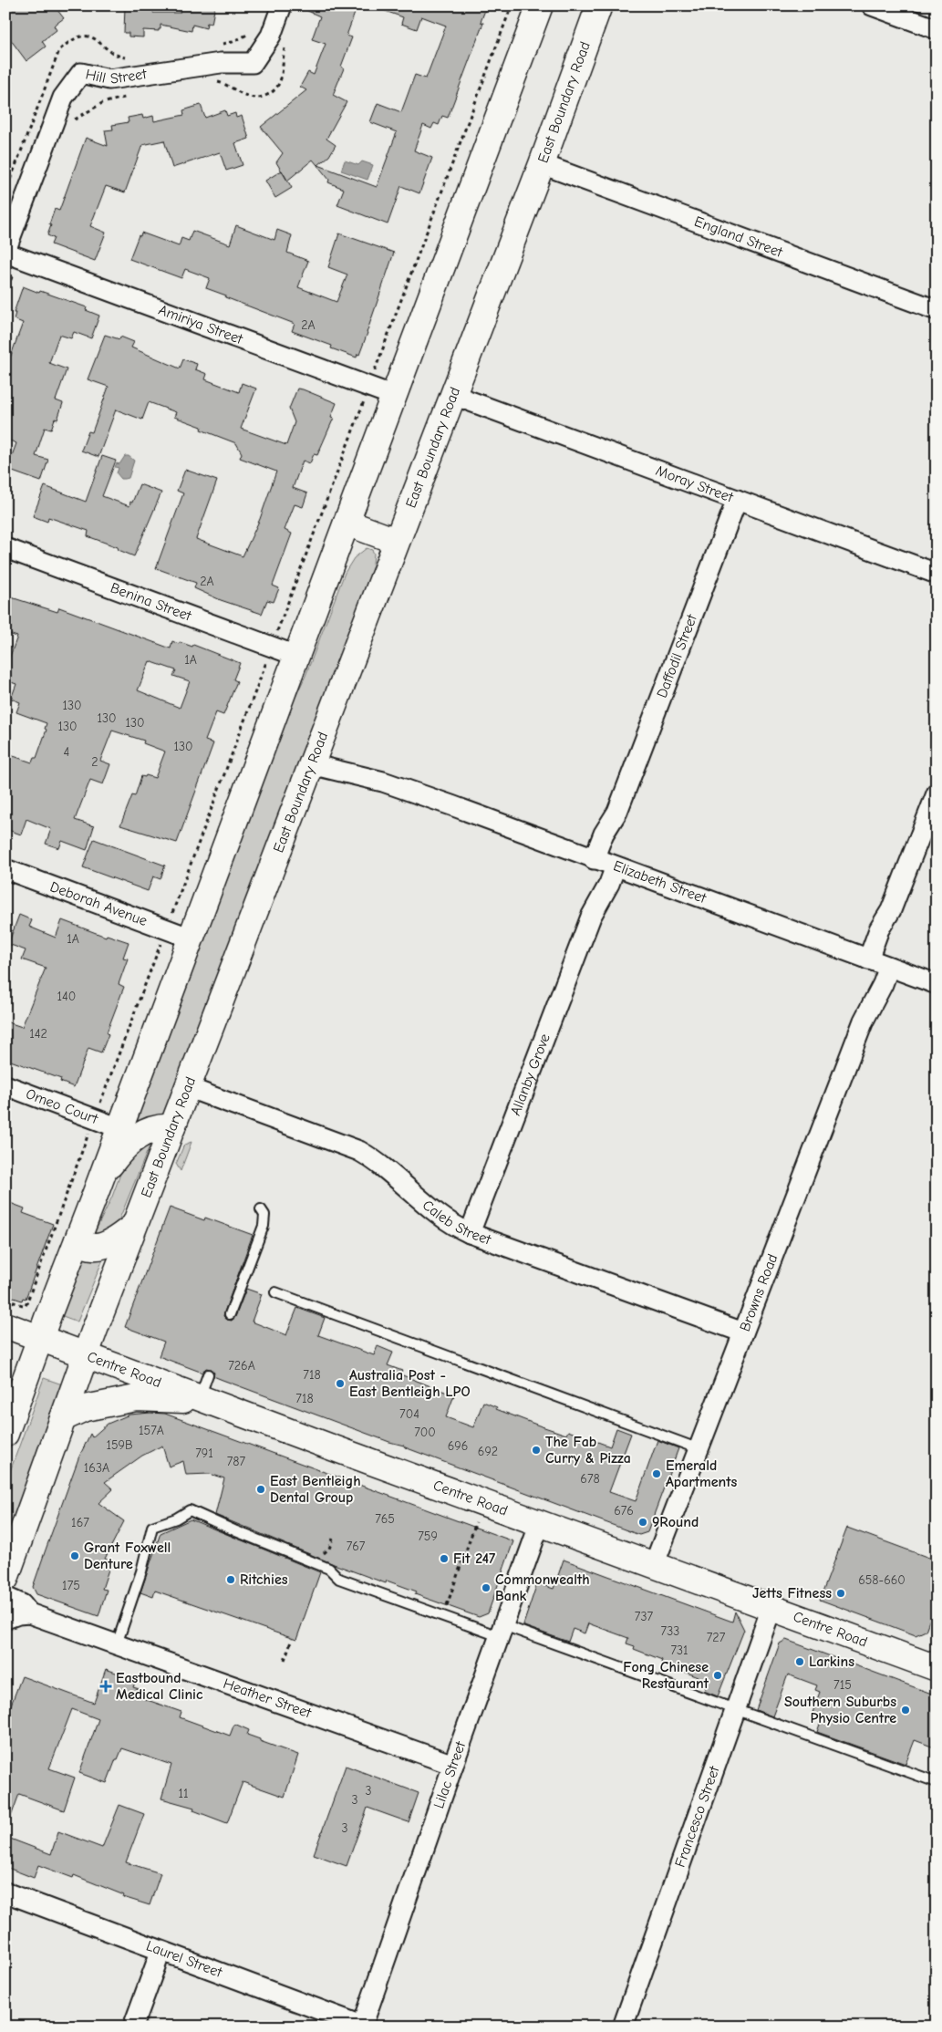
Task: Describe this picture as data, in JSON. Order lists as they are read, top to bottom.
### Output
{
  "streets": {
    "main road": ["East Boundary Road", "Centre Road"],
    "street": [
      "Hill Street",
      "England Street",
      "Amiriya Street",
      "Moray Street",
      "Benina Street",
      "Daffodil Street",
      "Elizabeth Street",
      "Deborah Avenue",
      "Allanby Grove",
      "Omeo Court",
      "Caleb Street",
      "Browns Road",
      "Heather Street",
      "Lilac Street",
      "Francesco Street",
      "Laurel Street"
    ]
  },
  "crossings": [
    ["Hill Street", "Amiriya Street"],
    ["East Boundary Road", "England Street"],
    ["East Boundary Road", "Moray Street"],
    ["East Boundary Road", "Elizabeth Street"],
    ["East Boundary Road", "Caleb Street"],
    ["East Boundary Road", "Centre Road"],
    ["Moray Street", "Daffodil Street"],
    ["Daffodil Street", "Elizabeth Street"],
    ["Daffodil Street", "Allanby Grove"],
    ["Elizabeth Street", "Allanby Grove"],
    ["Elizabeth Street", "Browns Road"],
    ["Allanby Grove", "Caleb Street"],
    ["Caleb Street", "Browns Road"],
    ["Browns Road", "Centre Road"],
    ["Centre Road", "Lilac Street"],
    ["Centre Road", "Francesco Street"],
    ["Heather Street", "Lilac Street"],
    ["Lilac Street", "Laurel Street"]
  ],
  "places": {
    "other": [
      "Australia Post - East Bentleigh LPO",
      "The Fab Curry & Pizza",
      "Emerald Apartments",
      "East Bentleigh Dental Group",
      "9Round",
      "Grant Foxwell Denture",
      "Fit 247",
      "Ritchies",
      "Commonwealth Bank",
      "Jetts Fitness",
      "Larkins",
      "Fong Chinese Restaurant",
      "Southern Suburbs Physio Centre"
    ],
    "health": ["Eastbound Medical Clinic"]
  },
  "house_numbers": [
    "2A",
    "2A",
    "1A",
    "130",
    "130",
    "130",
    "130",
    "130",
    "4",
    "2",
    "1A",
    "140",
    "142",
    "726A",
    "718",
    "718",
    "704",
    "157A",
    "700",
    "159B",
    "696",
    "692",
    "791",
    "787",
    "163A",
    "678",
    "676",
    "765",
    "167",
    "759",
    "767",
    "658-660",
    "175",
    "737",
    "733",
    "727",
    "731",
    "715",
    "3",
    "11",
    "3",
    "3"
  ]
}
